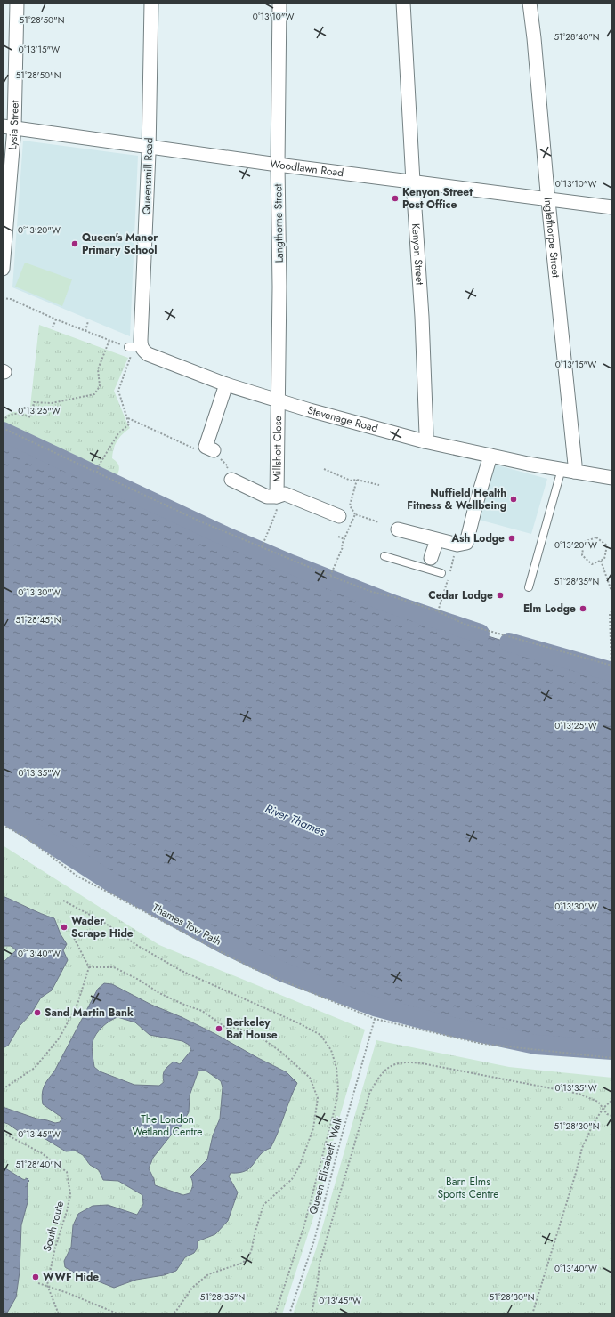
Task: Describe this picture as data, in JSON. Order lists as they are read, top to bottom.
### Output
{
  "streets": {
    "street": [
      "Lysia Street",
      "Woodlawn Road",
      "Queensmill Road",
      "Langthorne Street",
      "Inglethorpe Street",
      "Kenyon Street",
      "Stevenage Road",
      "Millshott Close"
    ],
    "path": ["Thames Tow Path", "Queen Elizabeth Walk", "South route"]
  },
  "crossings": [
    ["Lysia Street", "Woodlawn Road"],
    ["Woodlawn Road", "Queensmill Road"],
    ["Woodlawn Road", "Langthorne Street"],
    ["Woodlawn Road", "Inglethorpe Street"],
    ["Woodlawn Road", "Kenyon Street"],
    ["Queensmill Road", "Stevenage Road"],
    ["Langthorne Street", "Stevenage Road"],
    ["Langthorne Street", "Millshott Close"],
    ["Inglethorpe Street", "Stevenage Road"],
    ["Kenyon Street", "Stevenage Road"],
    ["Stevenage Road", "Millshott Close"],
    ["Thames Tow Path", "Queen Elizabeth Walk"]
  ],
  "water": ["River Thames"],
  "parks": ["The London Wetland Centre", "Barn Elms Sports Centre"],
  "places": [
    "Kenyon Street Post Office",
    "Queen's Manor Primary School",
    "Nuffield Health Fitness & Wellbeing",
    "Ash Lodge",
    "Cedar Lodge",
    "Elm Lodge",
    "Wader Scrape Hide",
    "Sand Martin Bank",
    "Berkeley Bat House",
    "WWF Hide"
  ],
  "coordinates": [
    "0°13'10\"W",
    "51°28'50\"N",
    "51°28'40\"N",
    "0°13'15\"W",
    "0°13'20\"W",
    "0°13'25\"W",
    "51°28'35\"N",
    "0°13'30\"W",
    "51°28'45\"N",
    "0°13'35\"W",
    "0°13'40\"W",
    "51°28'30\"N",
    "0°13'45\"W"
  ]
}
